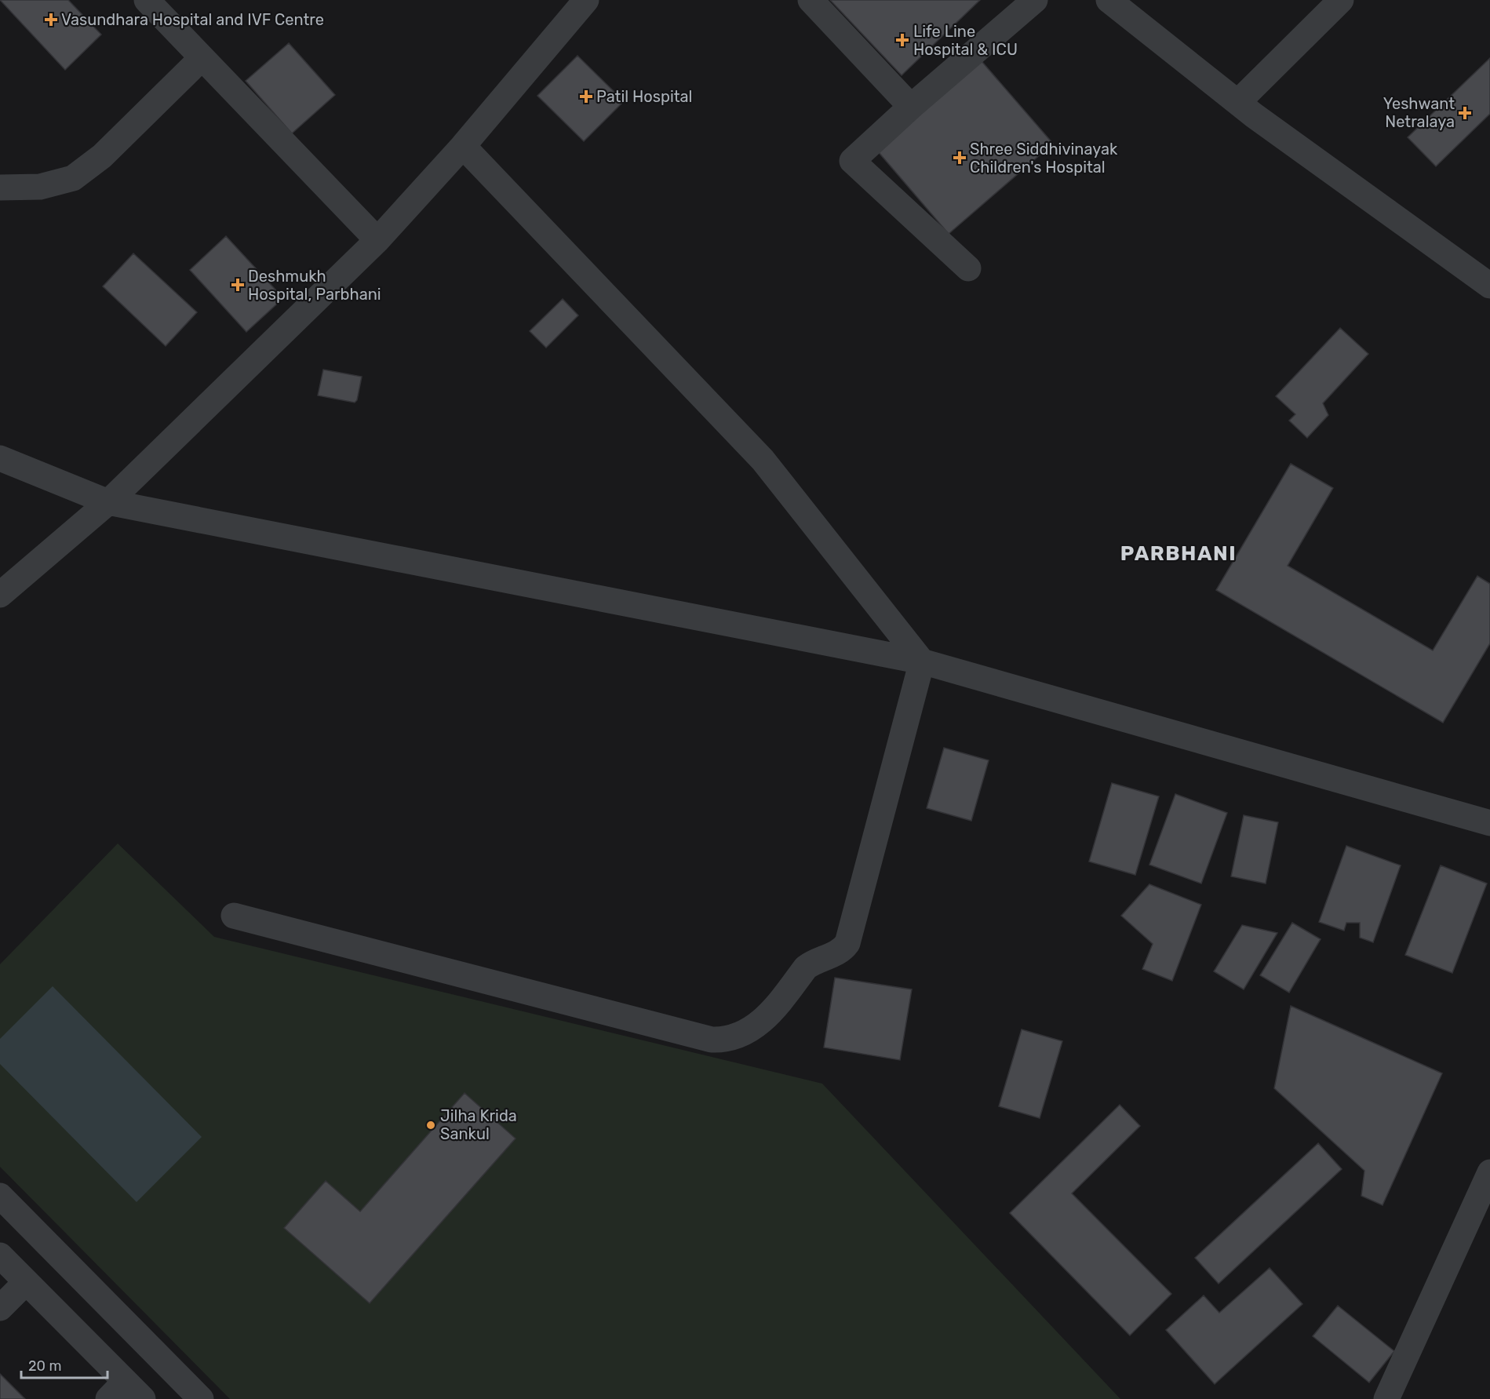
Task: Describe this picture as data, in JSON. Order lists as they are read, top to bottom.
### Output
{
  "districts": ["PARBHANI"],
  "places": {
    "health": [
      "Vasundhara Hospital and IVF Centre",
      "Life Line Hospital & ICU",
      "Patil Hospital",
      "Yeshwant Netralaya",
      "Shree Siddhivinayak Children's Hospital",
      "Deshmukh Hospital, Parbhani"
    ],
    "other": ["Jilha Krida Sankul"]
  },
  "scale_bar": "20 m"
}
